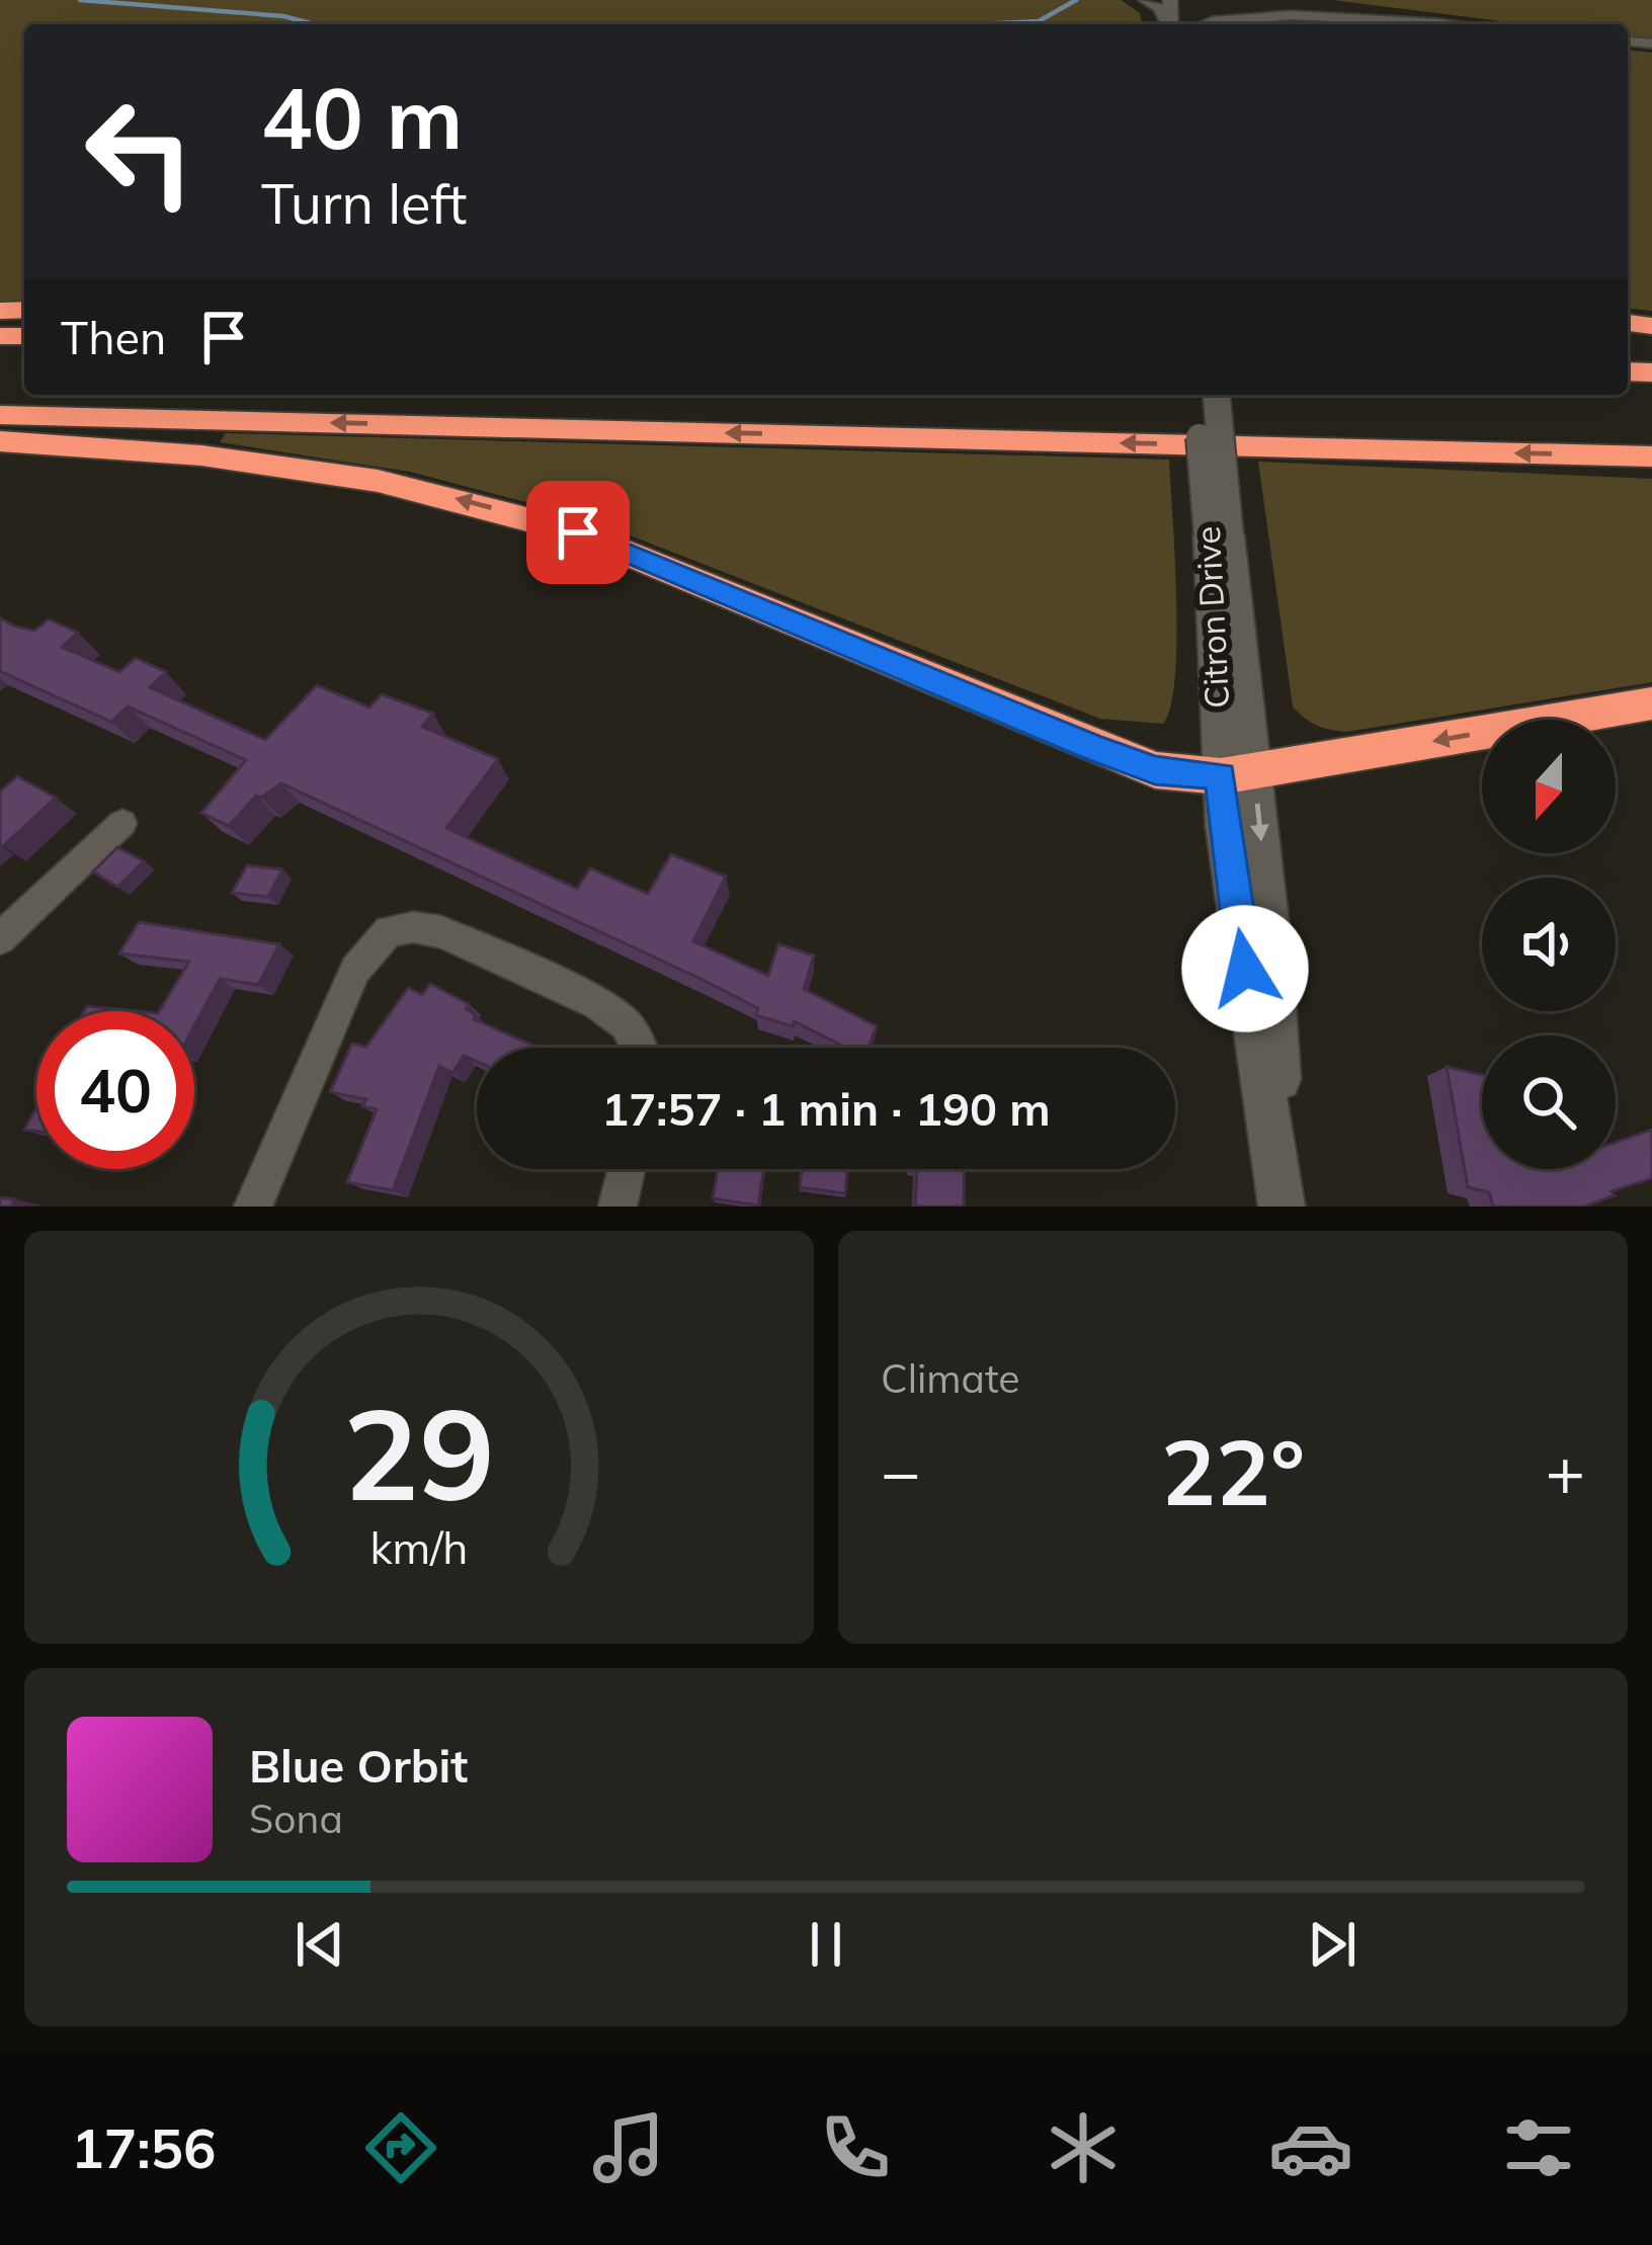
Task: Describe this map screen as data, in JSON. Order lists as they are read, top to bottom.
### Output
{
  "streets": {
    "main road": ["Citron Drive"]
  },
  "north": "bottom",
  "page": {
    "turn": ["40 m", "Turn left"],
    "then": "Then",
    "limit": "40",
    "trip": "17:57 · 1 min · 190 m",
    "tile": "Climate",
    "heat": ["−", "22°", "+"],
    "song": ["Blue Orbit", "Sona"],
    "tabs": "17:56",
    "gauge": ["29", "km/h"]
  }
}
